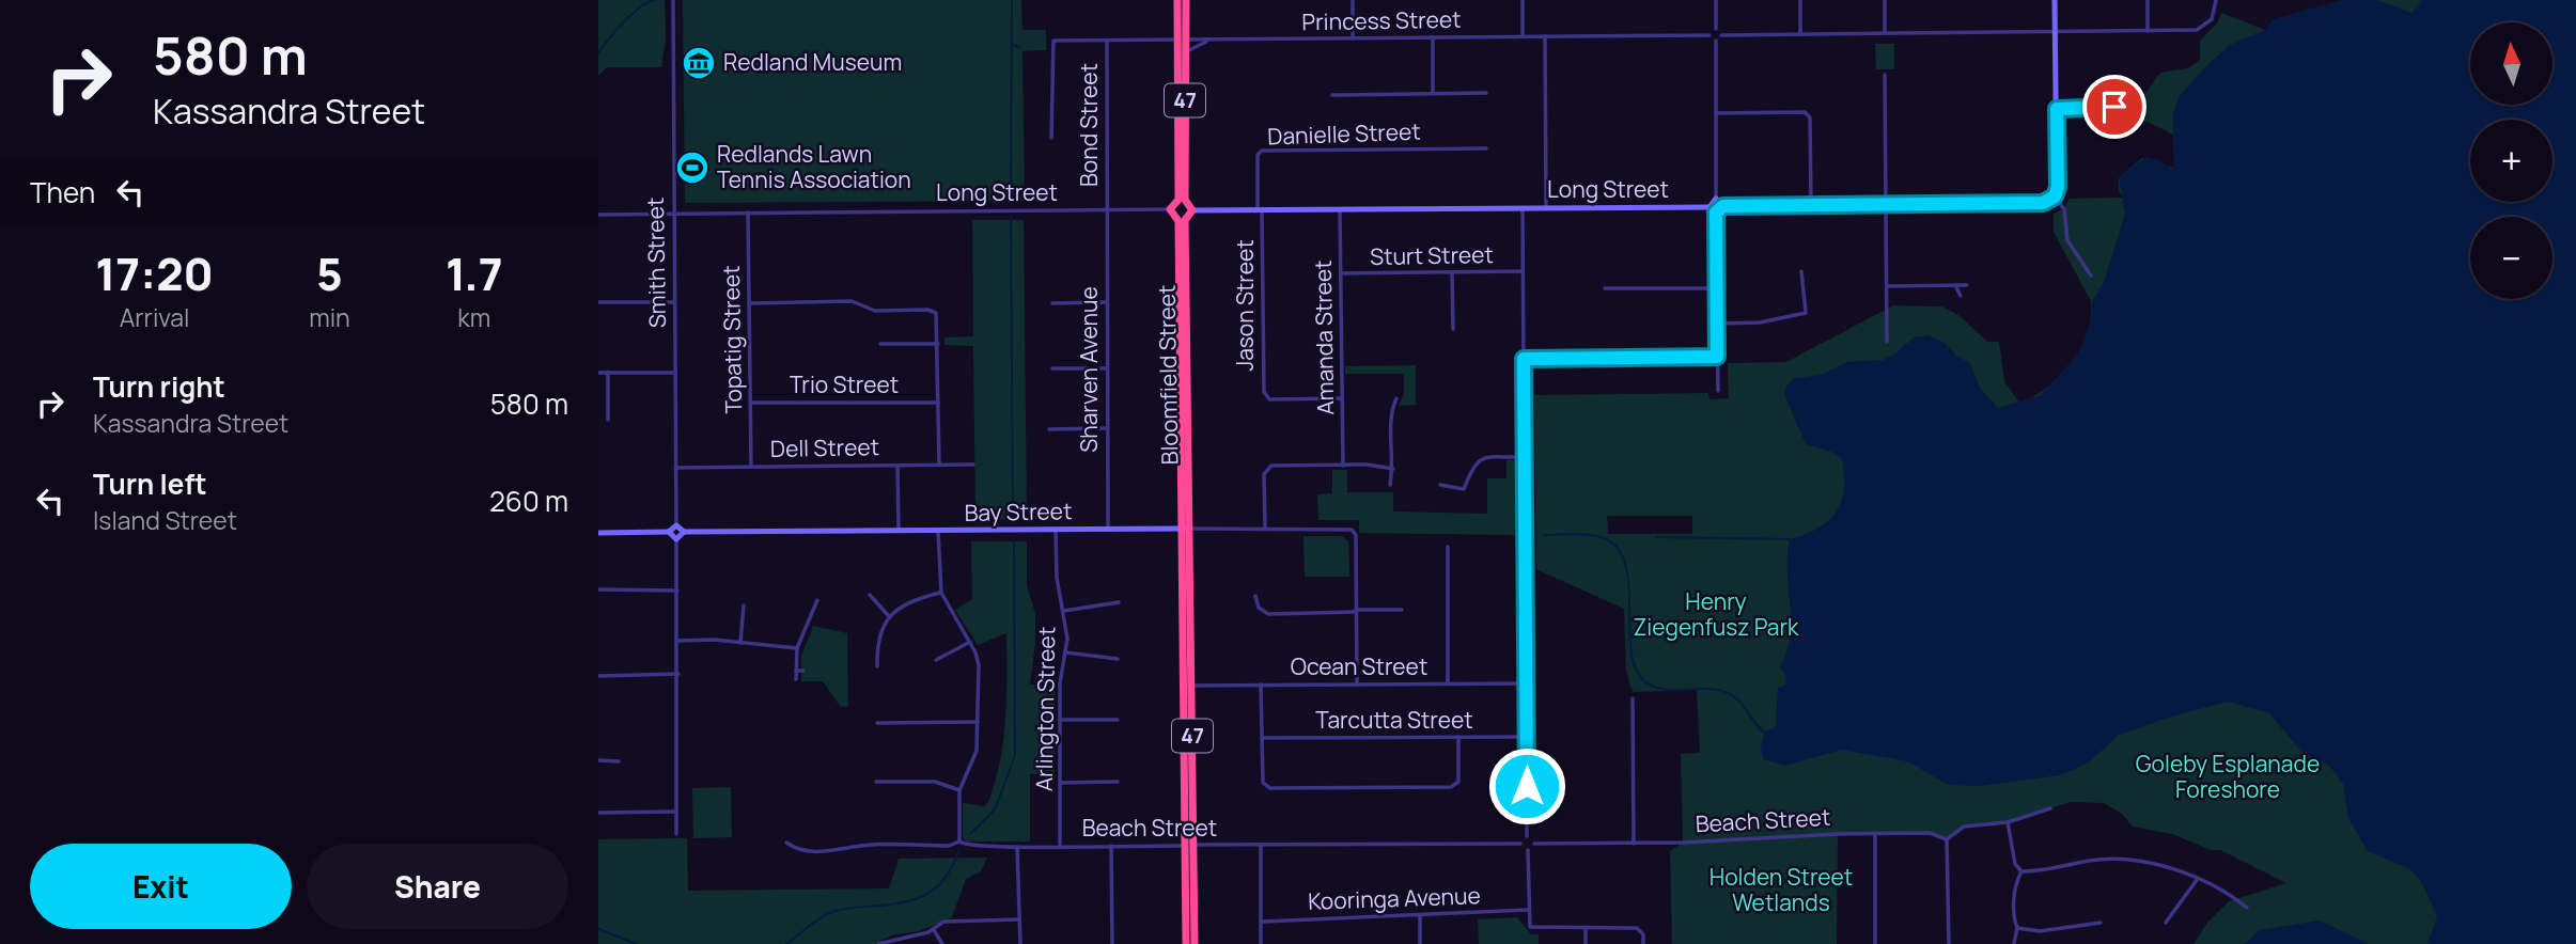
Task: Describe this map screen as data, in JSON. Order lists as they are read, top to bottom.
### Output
{
  "streets": {
    "highway": ["47", "Bloomfield Street"],
    "street": [
      "Princess Street",
      "Bond Street",
      "Danielle Street",
      "Long Street",
      "Sturt Street",
      "Smith Street",
      "Jason Street",
      "Amanda Street",
      "Topatig Street",
      "Sharven Avenue",
      "Trio Street",
      "Dell Street",
      "Bay Street",
      "Ocean Street",
      "Arlington Street",
      "Tarcutta Street",
      "Beach Street",
      "Kooringa Avenue"
    ]
  },
  "crossings": [
    ["Princess Street", "47"],
    ["Princess Street", "Bond Street"],
    ["47", "Bloomfield Street"],
    ["47", "Bay Street"],
    ["47", "Ocean Street"],
    ["47", "Beach Street"],
    ["Bond Street", "Long Street"],
    ["Bond Street", "Sharven Avenue"],
    ["Danielle Street", "Long Street"],
    ["Danielle Street", "Jason Street"],
    ["Long Street", "Smith Street"],
    ["Long Street", "Jason Street"],
    ["Long Street", "Amanda Street"],
    ["Long Street", "Topatig Street"],
    ["Long Street", "Sharven Avenue"],
    ["Sturt Street", "Amanda Street"],
    ["Smith Street", "Dell Street"],
    ["Jason Street", "Amanda Street"],
    ["Topatig Street", "Trio Street"],
    ["Topatig Street", "Dell Street"],
    ["Sharven Avenue", "Bay Street"],
    ["Bloomfield Street", "Bay Street"],
    ["Bay Street", "Arlington Street"],
    ["Arlington Street", "Beach Street"]
  ],
  "parks": ["Henry Ziegenfusz Park", "Goleby Esplanade Foreshore", "Holden Street Wetlands"],
  "places": {
    "museum": ["Redland Museum"],
    "sports": ["Redlands Lawn Tennis Association"]
  },
  "north": "top",
  "page": {
    "turn": ["580 m", "Kassandra Street"],
    "map_buttons": ["+", "−"],
    "then": "Then",
    "eta": [
      "17:20",
      "Arrival",
      "5",
      "min",
      "1.7",
      "km"
    ],
    "list": [
      {
        "name": "Turn right",
        "note": "Kassandra Street",
        "value": "580 m"
      },
      {
        "name": "Turn left",
        "note": "Island Street",
        "value": "260 m"
      }
    ],
    "buttons": ["Exit", "Share"]
  }
}
